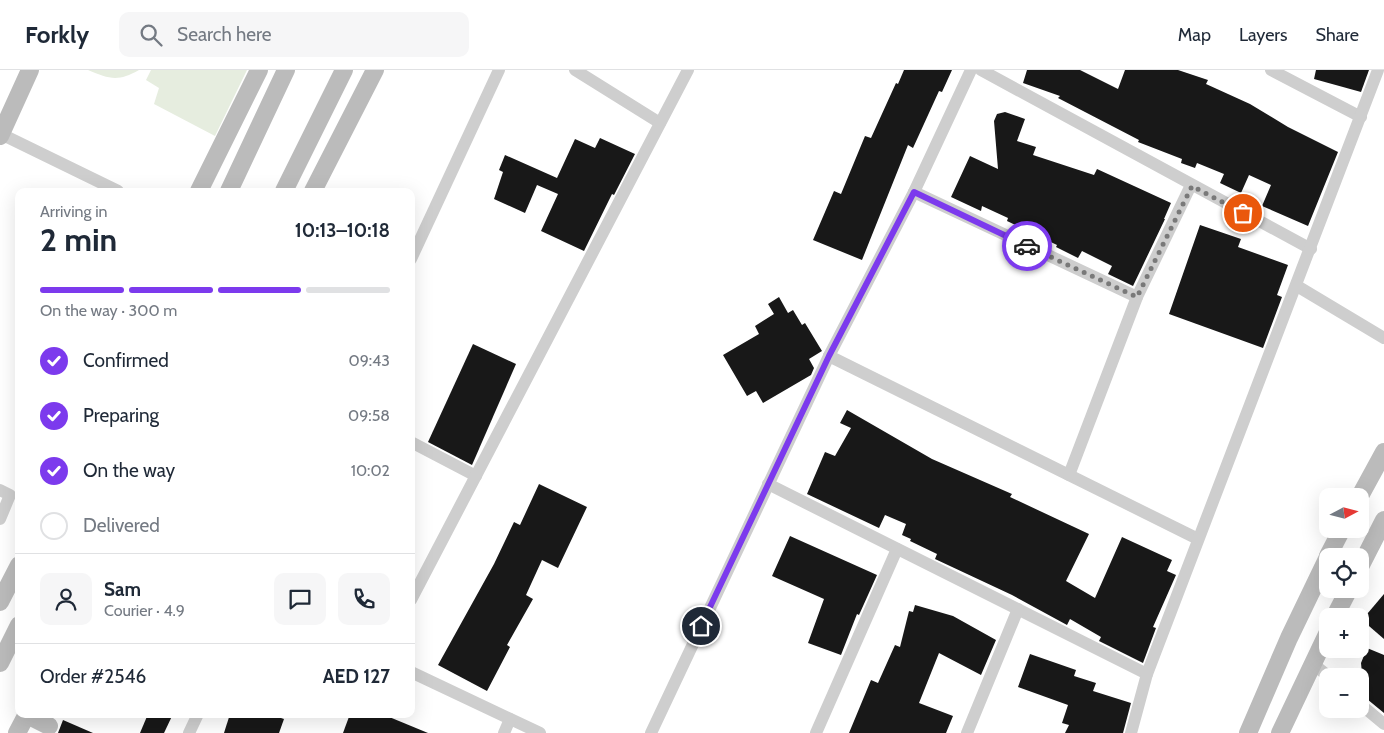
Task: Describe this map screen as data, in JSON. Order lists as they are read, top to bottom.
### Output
{
  "north": "right",
  "page": {
    "header": "Forkly",
    "search": "Search here",
    "nav": ["Map", "Layers", "Share"],
    "heading": ["2 min", "Arriving in", "10:13–10:18"],
    "panel": [
      "Sam",
      "Courier · 4.9",
      "Order #2546",
      "AED 127"
    ],
    "bar": "On the way · 300 m",
    "list": [
      ["Confirmed", "09:43"],
      ["Preparing", "09:58"],
      ["On the way", "10:02"],
      "Delivered"
    ],
    "map_buttons": ["+", "−"]
  }
}
